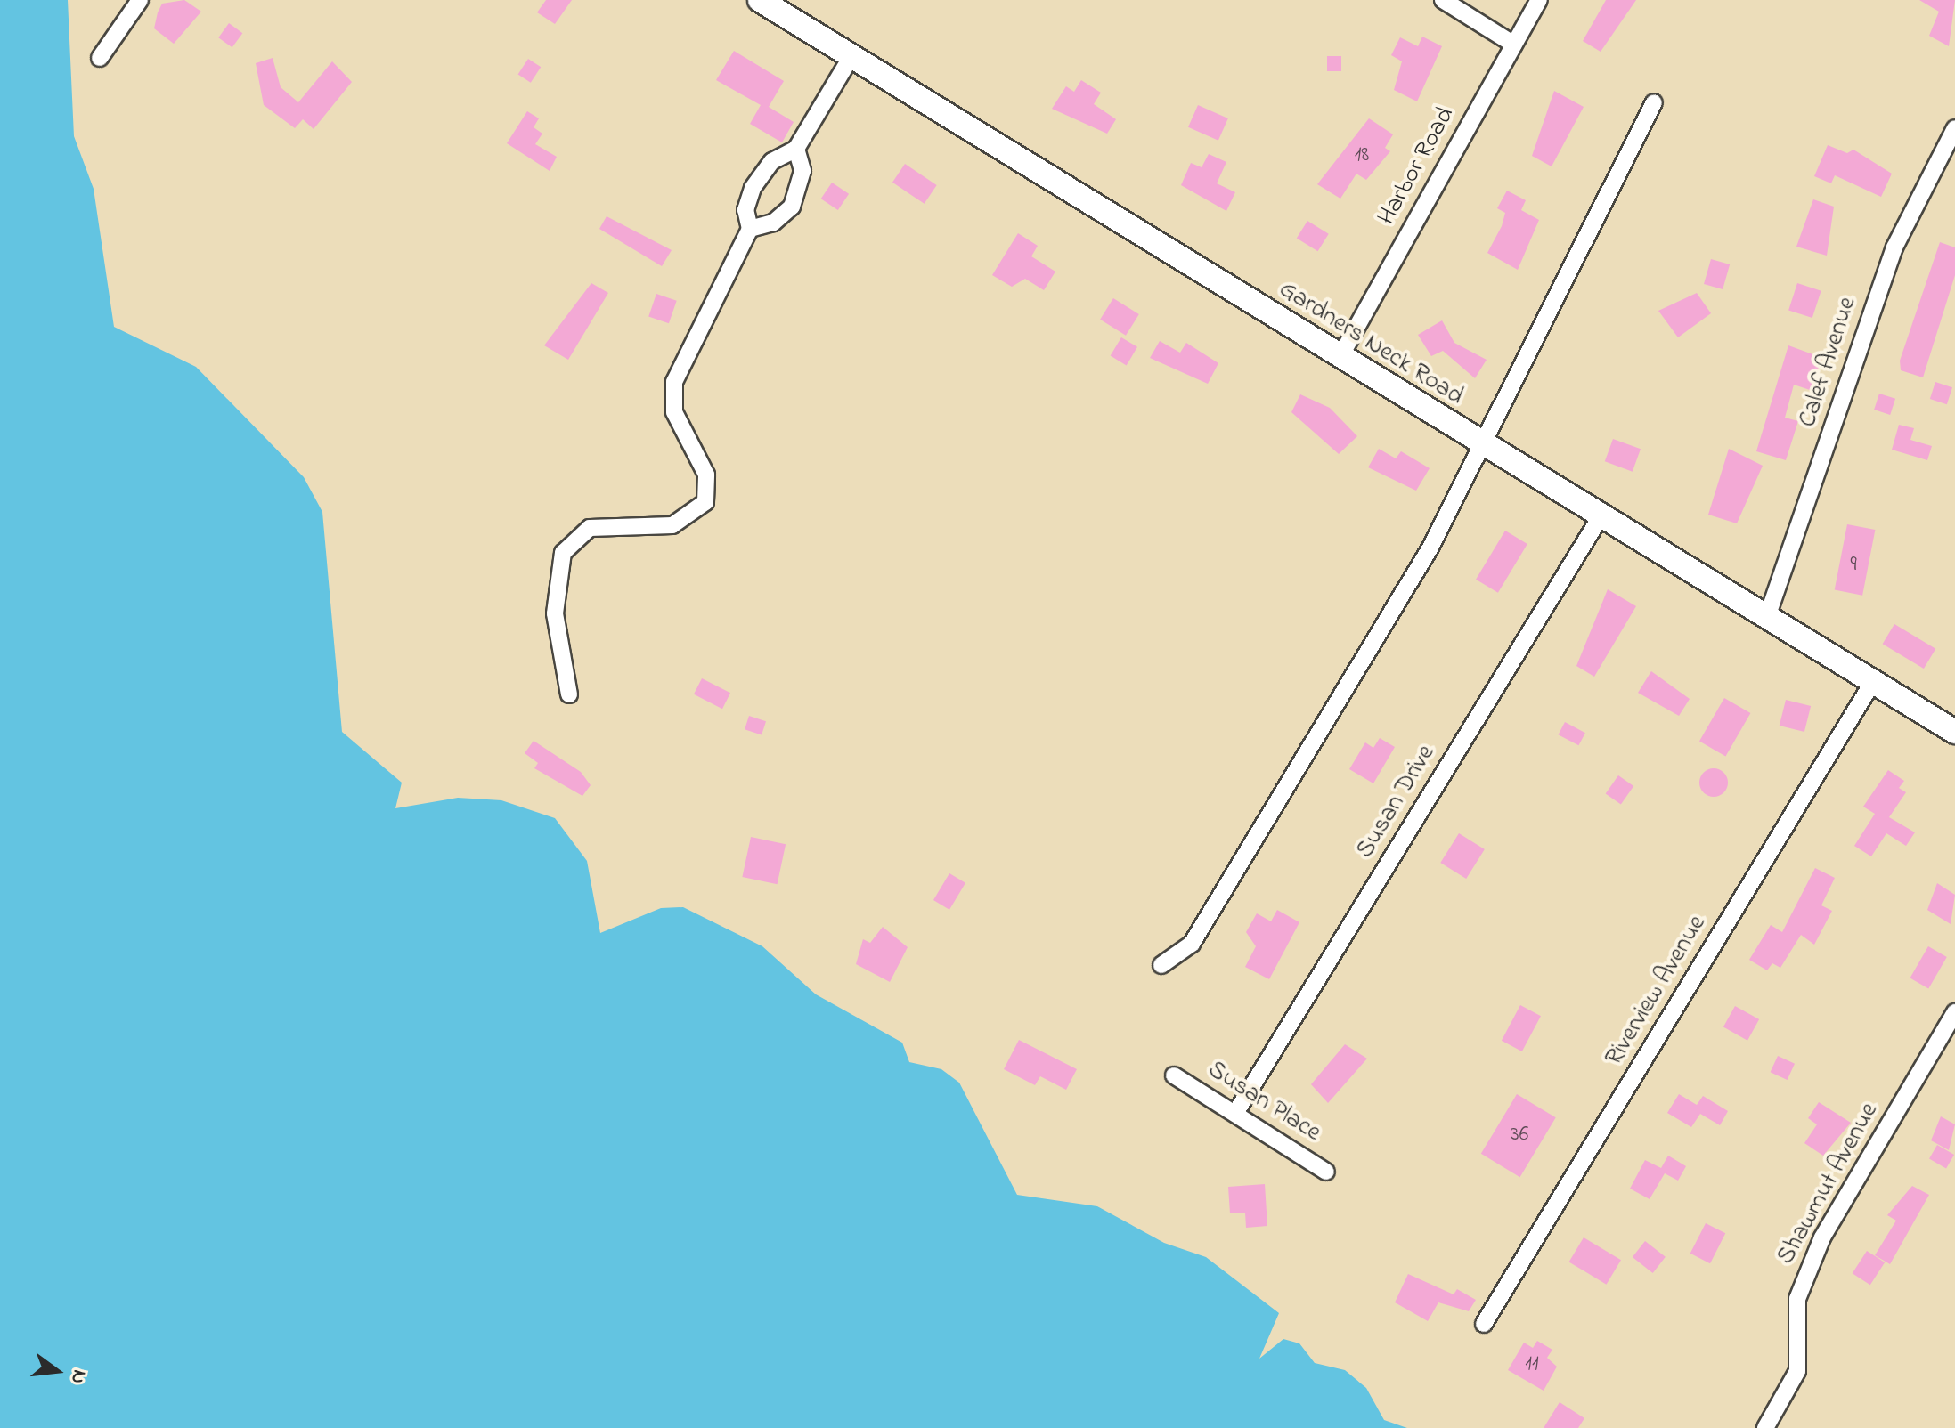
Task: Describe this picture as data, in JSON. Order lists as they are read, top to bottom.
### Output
{
  "streets": {
    "street": [
      "Harbor Road",
      "Gardners Neck Road",
      "Calef Avenue",
      "Susan Drive",
      "Riverview Avenue",
      "Susan Place",
      "Shawmut Avenue"
    ]
  },
  "crossings": [
    ["Harbor Road", "Gardners Neck Road"],
    ["Gardners Neck Road", "Calef Avenue"],
    ["Gardners Neck Road", "Susan Drive"],
    ["Gardners Neck Road", "Riverview Avenue"],
    ["Susan Drive", "Susan Place"]
  ],
  "house_numbers": [
    "18",
    "9",
    "36",
    "11"
  ],
  "north": "right"
}
